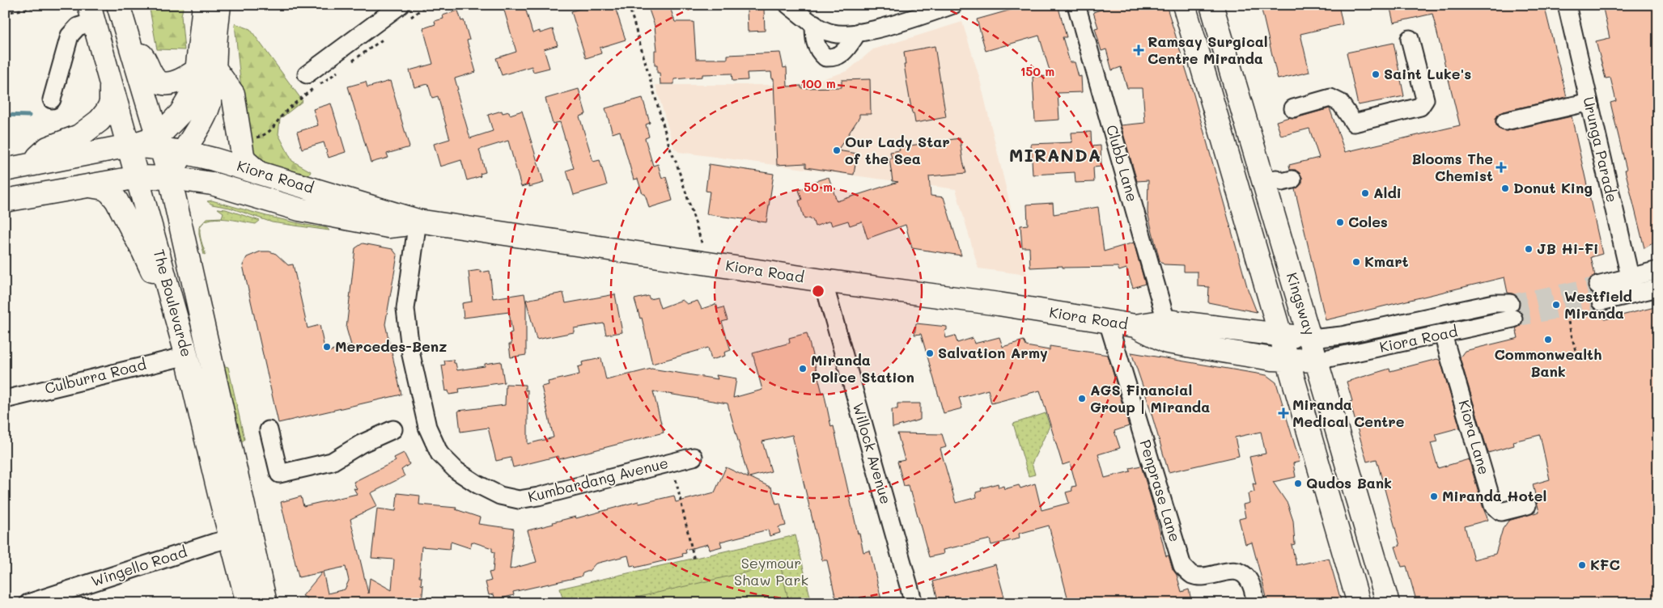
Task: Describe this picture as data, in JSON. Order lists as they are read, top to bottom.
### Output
{
  "streets": {
    "main road": ["Kiora Road", "The Boulevarde", "Kingsway"],
    "street": [
      "Urunga Parade",
      "Clubb Lane",
      "Culburra Road",
      "Kiora Lane",
      "Willock Avenue",
      "Kumbardang Avenue",
      "Penprase Lane",
      "Wingello Road"
    ]
  },
  "crossings": [
    ["Clubb Lane", "Kiora Road"],
    ["Kiora Road", "The Boulevarde"],
    ["Kiora Road", "Kingsway"],
    ["Kiora Road", "Kiora Lane"],
    ["Kiora Road", "Willock Avenue"],
    ["Kiora Road", "Kumbardang Avenue"],
    ["Kiora Road", "Penprase Lane"],
    ["The Boulevarde", "Culburra Road"],
    ["The Boulevarde", "Wingello Road"]
  ],
  "districts": ["MIRANDA"],
  "parks": ["Seymour Shaw Park"],
  "places": {
    "health": ["Ramsay Surgical Centre Miranda", "Blooms The Chemist", "Miranda Medical Centre"],
    "other": [
      "Saint Luke's",
      "Our Lady Star of the Sea",
      "Donut King",
      "Aldi",
      "Coles",
      "JB Hi-Fi",
      "Kmart",
      "Westfield Miranda",
      "Commonwealth Bank",
      "Mercedes-Benz",
      "Salvation Army",
      "Miranda Police Station",
      "AGS Financial Group | Miranda",
      "Qudos Bank",
      "Miranda Hotel",
      "KFC"
    ]
  },
  "rings": ["150 m", "100 m", "50 m"]
}
